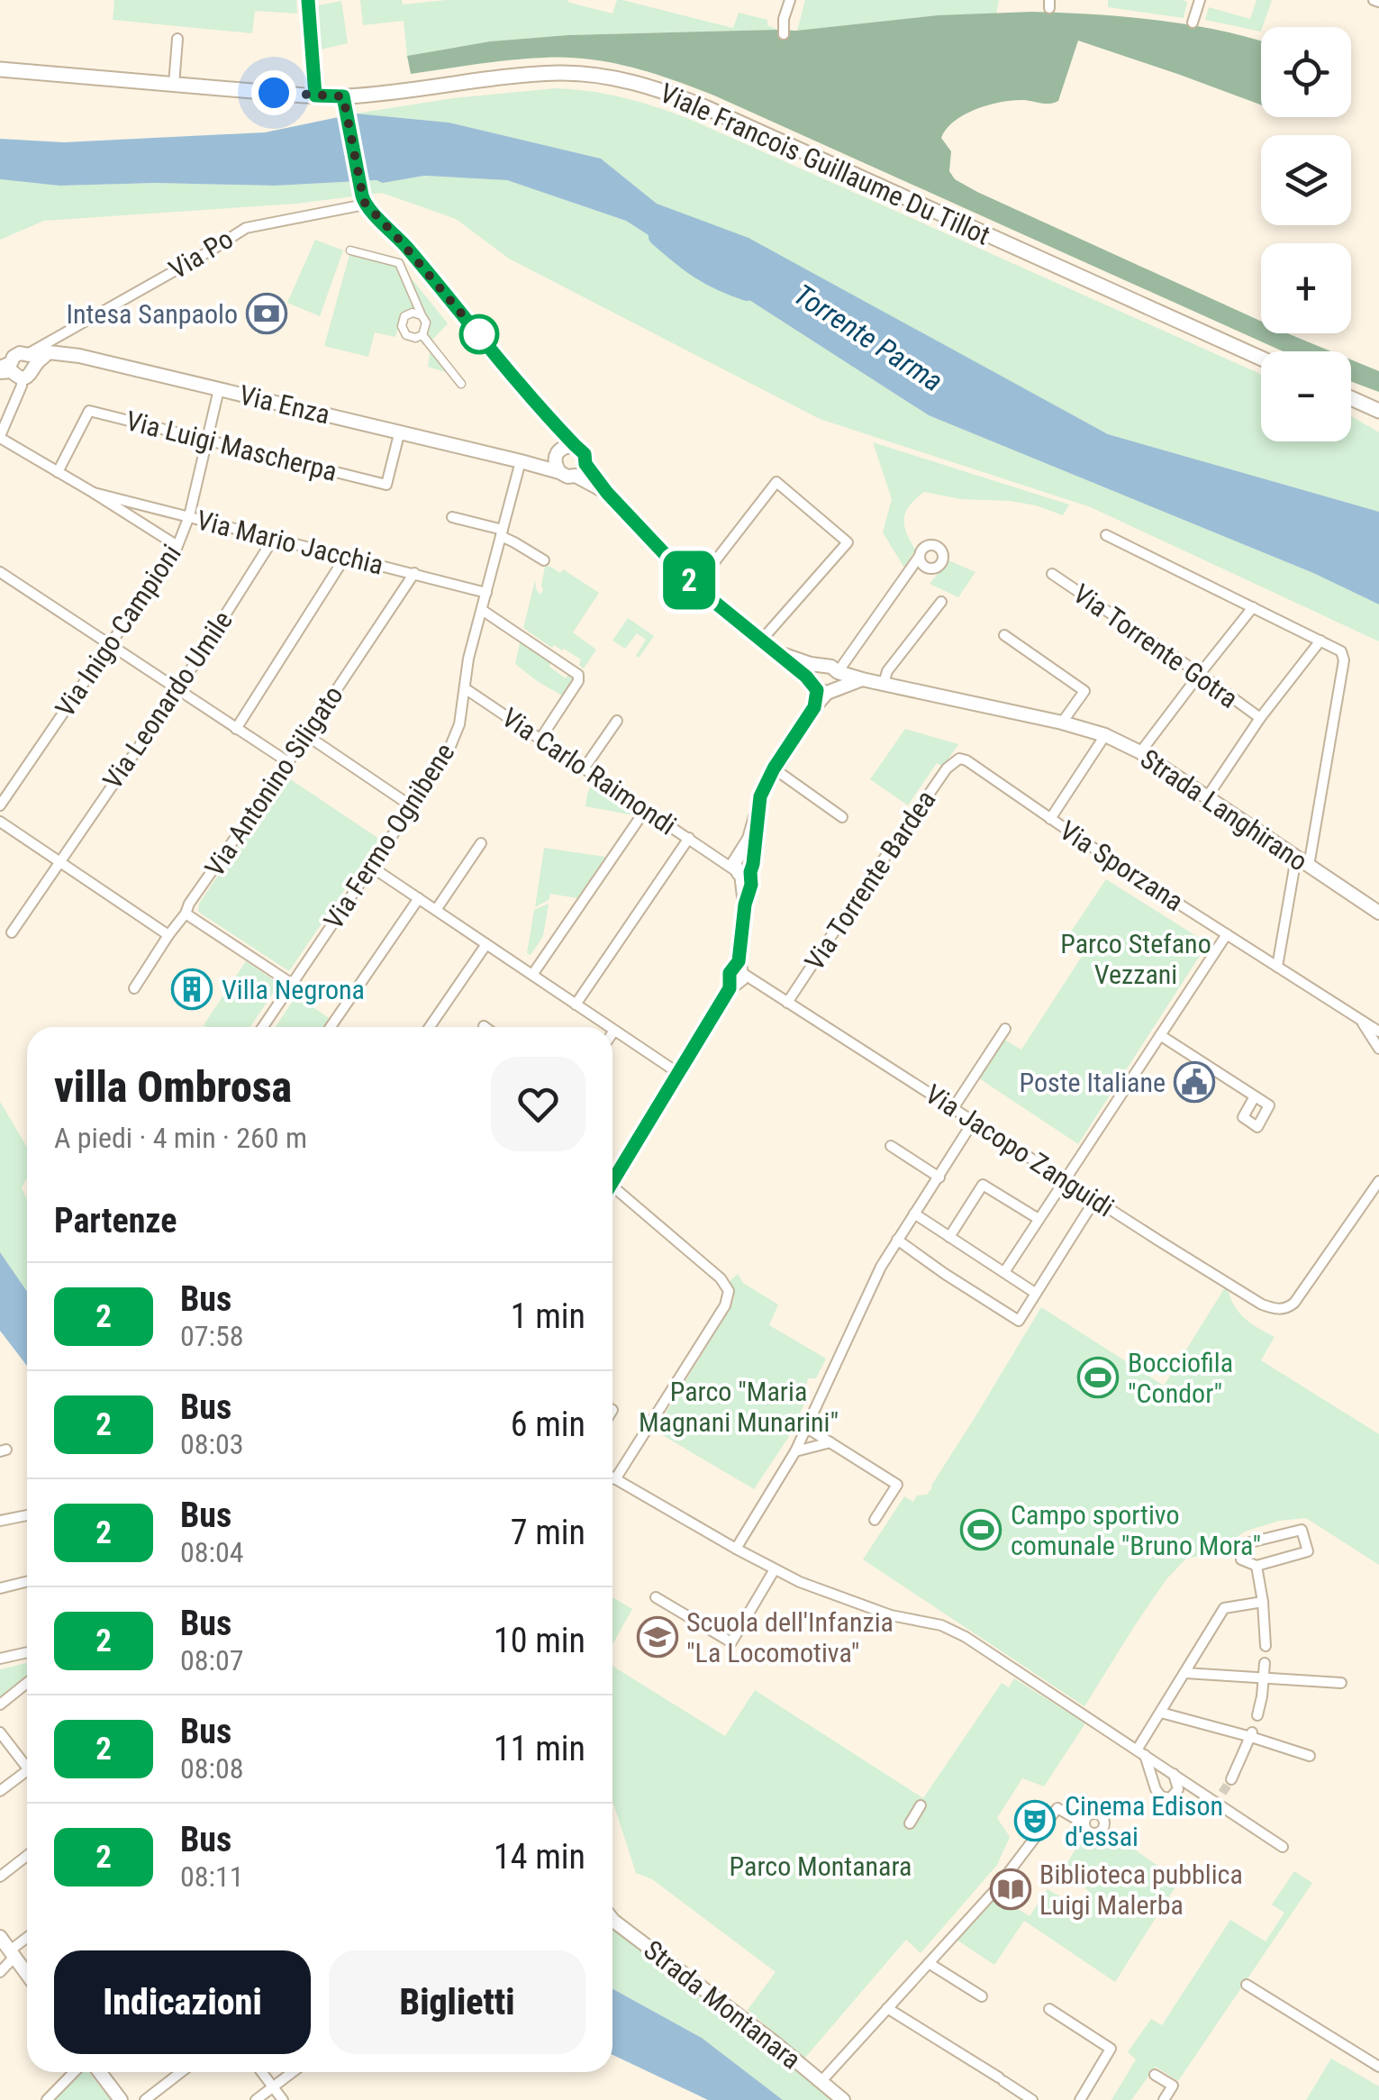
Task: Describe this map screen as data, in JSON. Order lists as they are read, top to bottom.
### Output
{
  "streets": {
    "main road": ["Viale Francois Guillaume Du Tillot"],
    "street": [
      "Via Po",
      "Via Enza",
      "Via Luigi Mascherpa",
      "Via Mario Jacchia",
      "Via Inigo Campioni",
      "Via Torrente Gotra",
      "Via Leonardo Umile",
      "Via Carlo Raimondi",
      "Via Antonino Siligato",
      "Strada Langhirano",
      "Via Fermo Ognibene",
      "Via Sporzana",
      "Via Torrente Bardea",
      "Via Jacopo Zanguidi",
      "Strada Montanara"
    ]
  },
  "crossings": [
    ["Via Po", "Via Enza"],
    ["Via Po", "Strada Langhirano"],
    ["Via Enza", "Via Luigi Mascherpa"],
    ["Via Enza", "Via Inigo Campioni"],
    ["Via Enza", "Strada Langhirano"],
    ["Via Enza", "Via Fermo Ognibene"],
    ["Via Luigi Mascherpa", "Via Mario Jacchia"],
    ["Via Luigi Mascherpa", "Via Inigo Campioni"],
    ["Via Mario Jacchia", "Via Inigo Campioni"],
    ["Via Mario Jacchia", "Via Leonardo Umile"],
    ["Via Mario Jacchia", "Via Antonino Siligato"],
    ["Via Mario Jacchia", "Via Fermo Ognibene"],
    ["Via Carlo Raimondi", "Via Fermo Ognibene"],
    ["Via Sporzana", "Via Torrente Bardea"],
    ["Via Torrente Bardea", "Via Jacopo Zanguidi"]
  ],
  "water": ["Torrente Parma"],
  "parks": ["Parco Stefano Vezzani", "Parco \"Maria Magnani Munarini\"", "Parco Montanara"],
  "places": {
    "bank": ["Intesa Sanpaolo"],
    "building": ["Villa Negrona"],
    "public building": ["Poste Italiane"],
    "sports": ["Bocciofila \"Condor\"", "Campo sportivo comunale \"Bruno Mora\""],
    "school or university": ["Scuola dell'Infanzia \"La Locomotiva\""],
    "theatre": ["Cinema Edison d'essai"],
    "library": ["Biblioteca pubblica Luigi Malerba"]
  },
  "lines": ["bus line 2"],
  "page": {
    "on_map": "2",
    "map_buttons": ["+", "−"],
    "heading": [
      ["villa Ombrosa", "A piedi · 4 min · 260 m"],
      "Partenze"
    ],
    "list": [
      {
        "mark": "2",
        "name": "Bus",
        "note": "07:58",
        "value": "1 min"
      },
      {
        "mark": "2",
        "name": "Bus",
        "note": "08:03",
        "value": "6 min"
      },
      {
        "mark": "2",
        "name": "Bus",
        "note": "08:04",
        "value": "7 min"
      },
      {
        "mark": "2",
        "name": "Bus",
        "note": "08:07",
        "value": "10 min"
      },
      {
        "mark": "2",
        "name": "Bus",
        "note": "08:08",
        "value": "11 min"
      },
      {
        "mark": "2",
        "name": "Bus",
        "note": "08:11",
        "value": "14 min"
      }
    ],
    "buttons": ["Indicazioni", "Biglietti"]
  }
}
